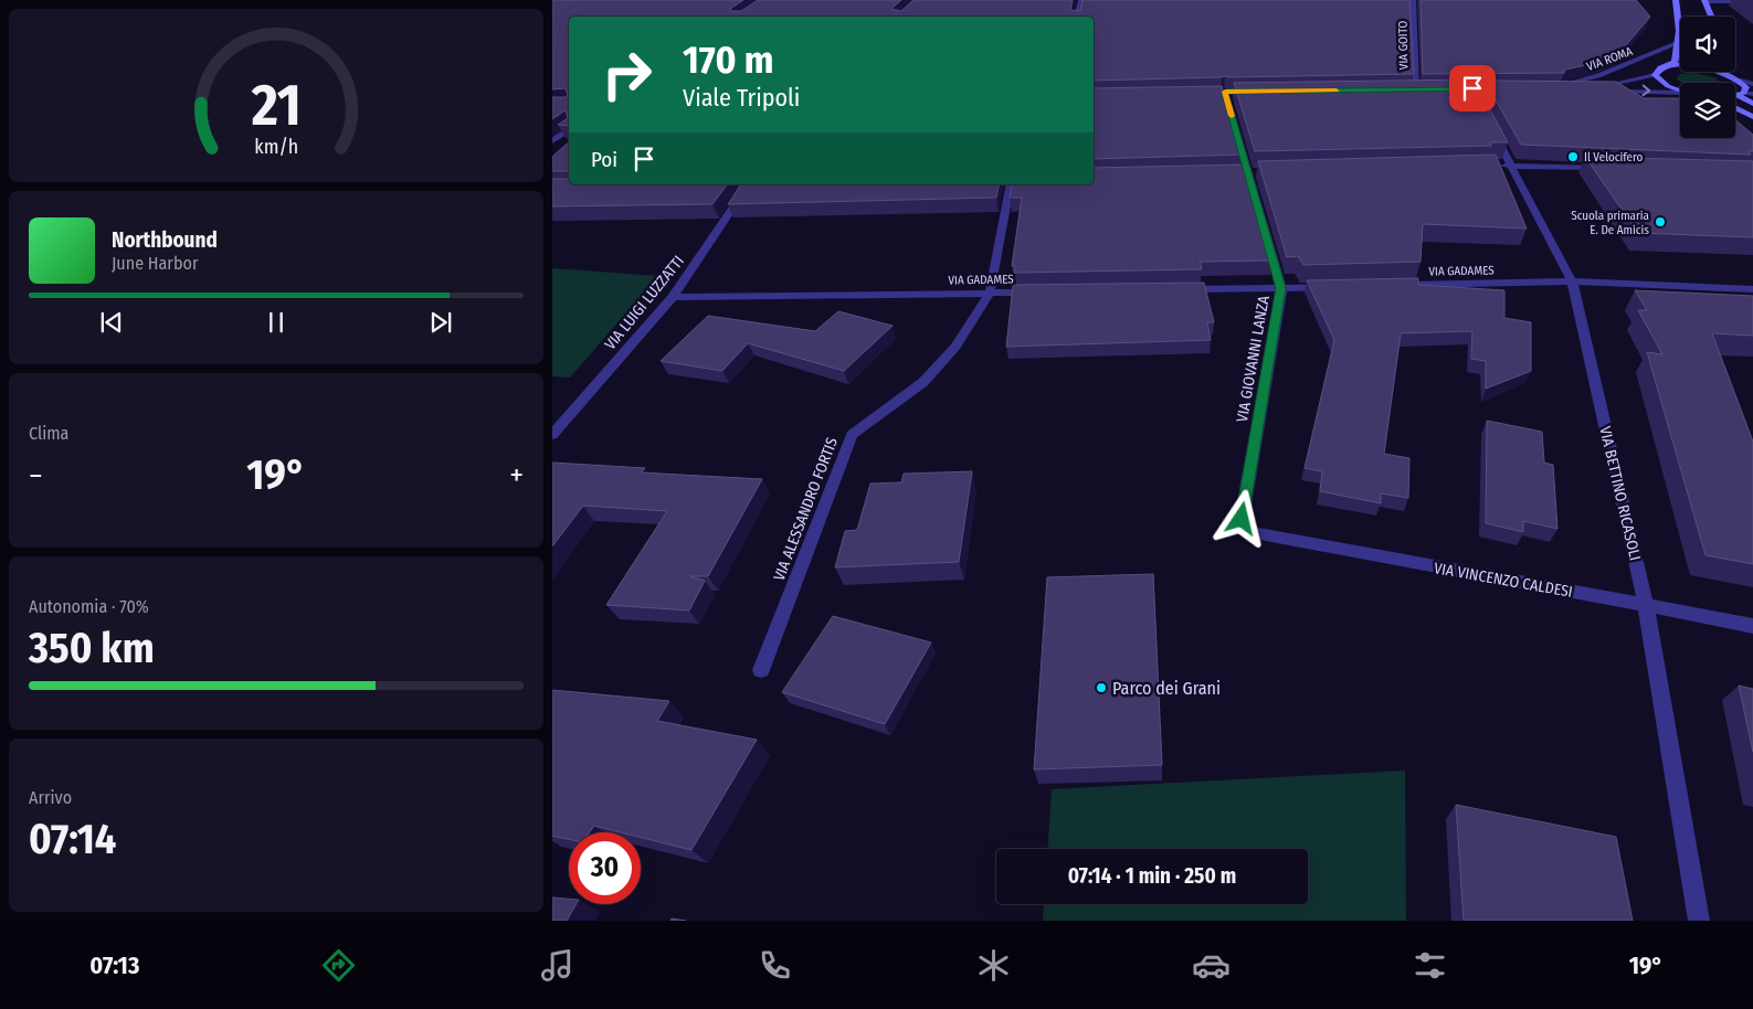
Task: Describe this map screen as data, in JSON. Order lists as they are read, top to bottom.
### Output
{
  "streets": {
    "street": [
      "VIA GOITO",
      "VIA ROMA",
      "VIA GADAMES",
      "VIA LUIGI LUZZATTI",
      "VIA GIOVANNI LANZA",
      "VIA BETTINO RICASOLI",
      "VIA ALESSANDRO FORTIS",
      "VIA VINCENZO CALDESI"
    ]
  },
  "crossings": [
    ["VIA GADAMES", "VIA LUIGI LUZZATTI"],
    ["VIA GADAMES", "VIA BETTINO RICASOLI"],
    ["VIA GADAMES", "VIA ALESSANDRO FORTIS"],
    ["VIA GIOVANNI LANZA", "VIA VINCENZO CALDESI"],
    ["VIA BETTINO RICASOLI", "VIA VINCENZO CALDESI"]
  ],
  "places": ["Il Velocifero", "Scuola primaria E. De Amicis", "Parco dei Grani"],
  "page": {
    "turn": ["170 m", "Viale Tripoli"],
    "then": "Poi",
    "song": ["Northbound", "June Harbor"],
    "tile": [
      "Clima",
      ["Autonomia · 70%", "350 km"],
      ["Arrivo", "07:14"]
    ],
    "heat": ["−", "19°", "+"],
    "limit": "30",
    "trip": "07:14 · 1 min · 250 m",
    "tabs": ["07:13", "19°"],
    "gauge": ["21", "km/h"]
  }
}
